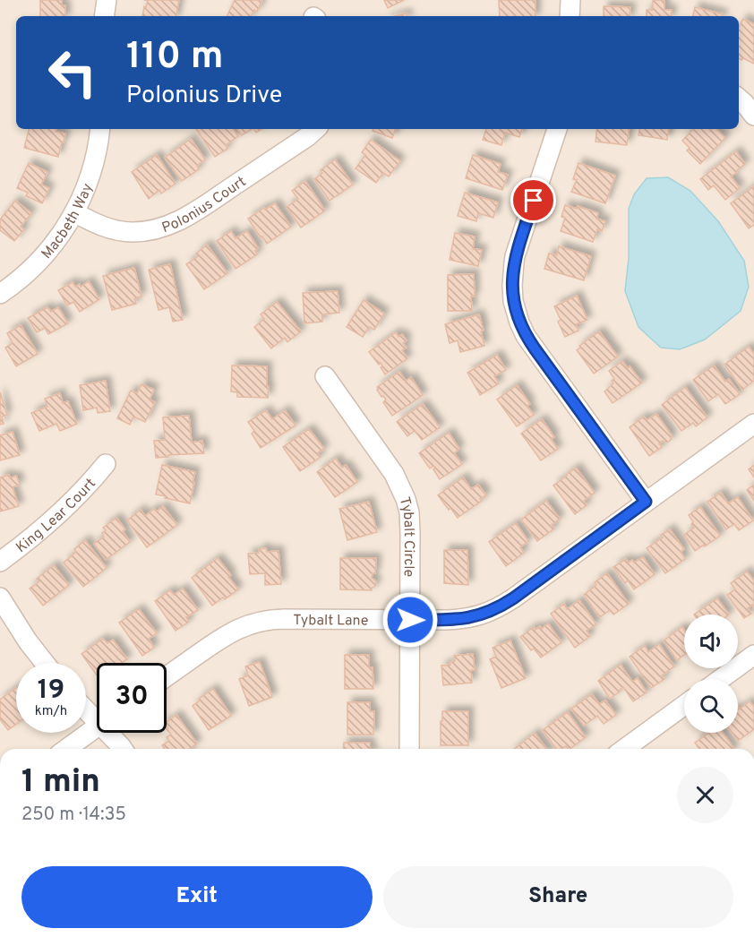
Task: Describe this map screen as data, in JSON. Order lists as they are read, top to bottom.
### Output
{
  "streets": {
    "street": [
      "Polonius Court",
      "Macbeth Way",
      "King Lear Court",
      "Tybalt Circle",
      "Tybalt Lane"
    ]
  },
  "crossings": [
    ["Polonius Court", "Macbeth Way"],
    ["Tybalt Circle", "Tybalt Lane"]
  ],
  "page": {
    "turn": ["110 m", "Polonius Drive"],
    "speed": "19 km/h",
    "limit": "30",
    "heading": ["1 min", "250 m · 14:35"],
    "buttons": ["Exit", "Share"]
  }
}
